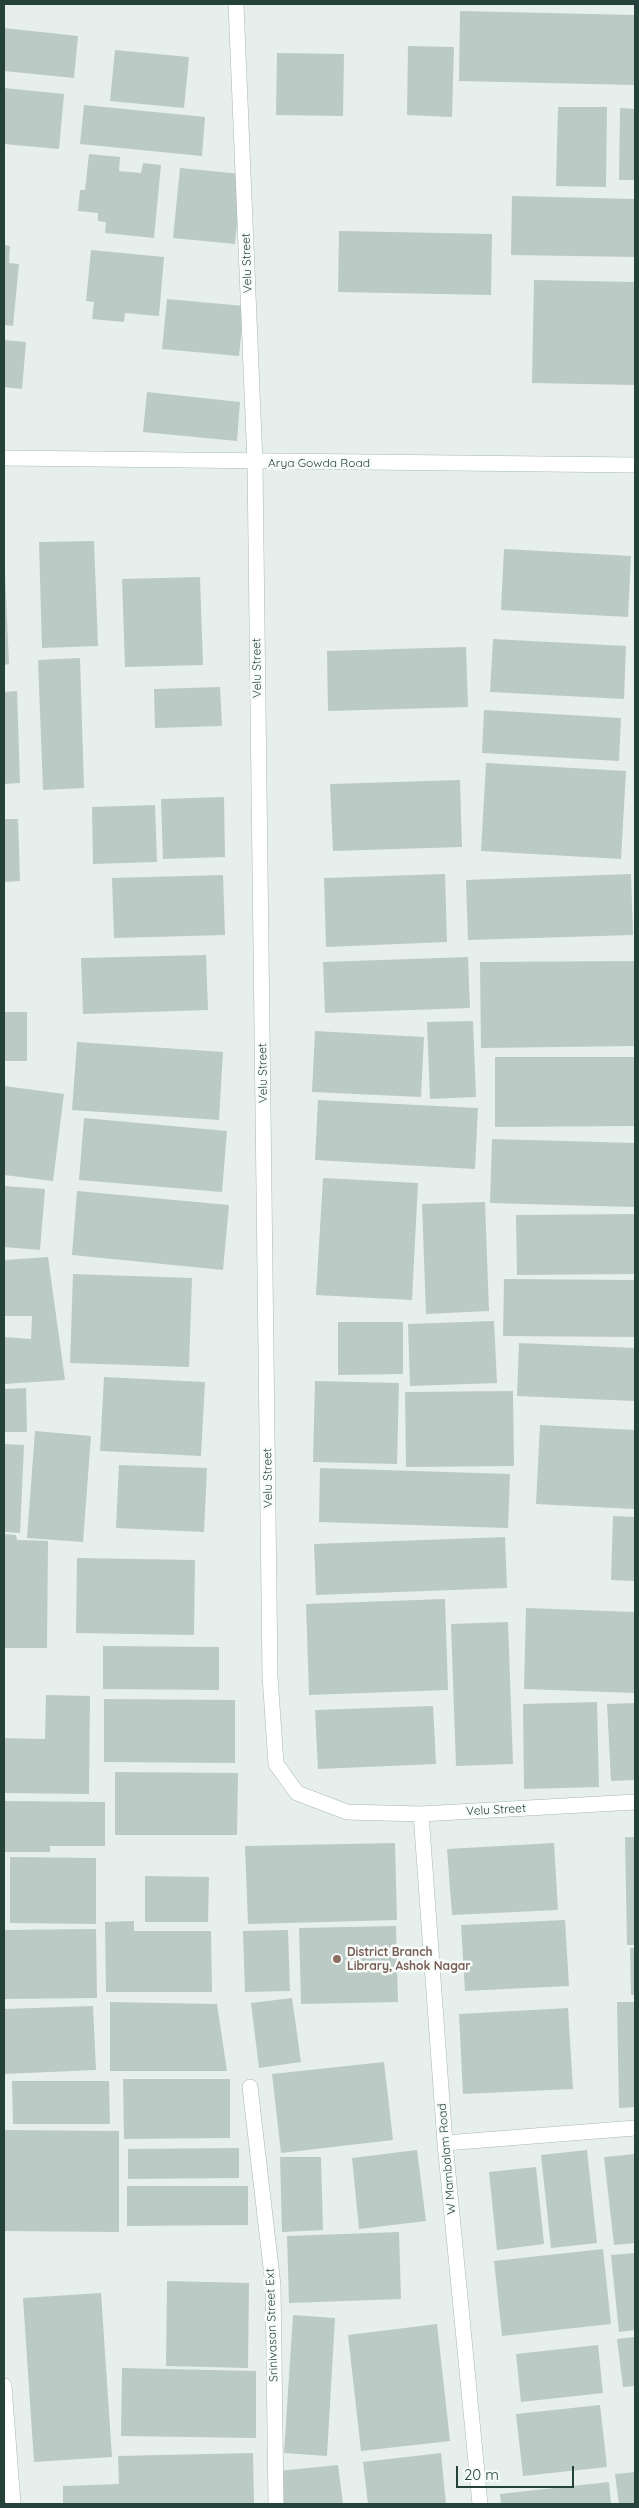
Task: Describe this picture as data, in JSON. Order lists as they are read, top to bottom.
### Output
{
  "streets": {
    "street": [
      "Velu Street",
      "Arya Gowda Road",
      "W Mambalam Road",
      "Srinivasan Street Ext"
    ]
  },
  "crossings": [
    ["Velu Street", "Arya Gowda Road"],
    ["Velu Street", "W Mambalam Road"]
  ],
  "places": ["District Branch Library, Ashok Nagar"],
  "scale_bar": "20 m"
}
